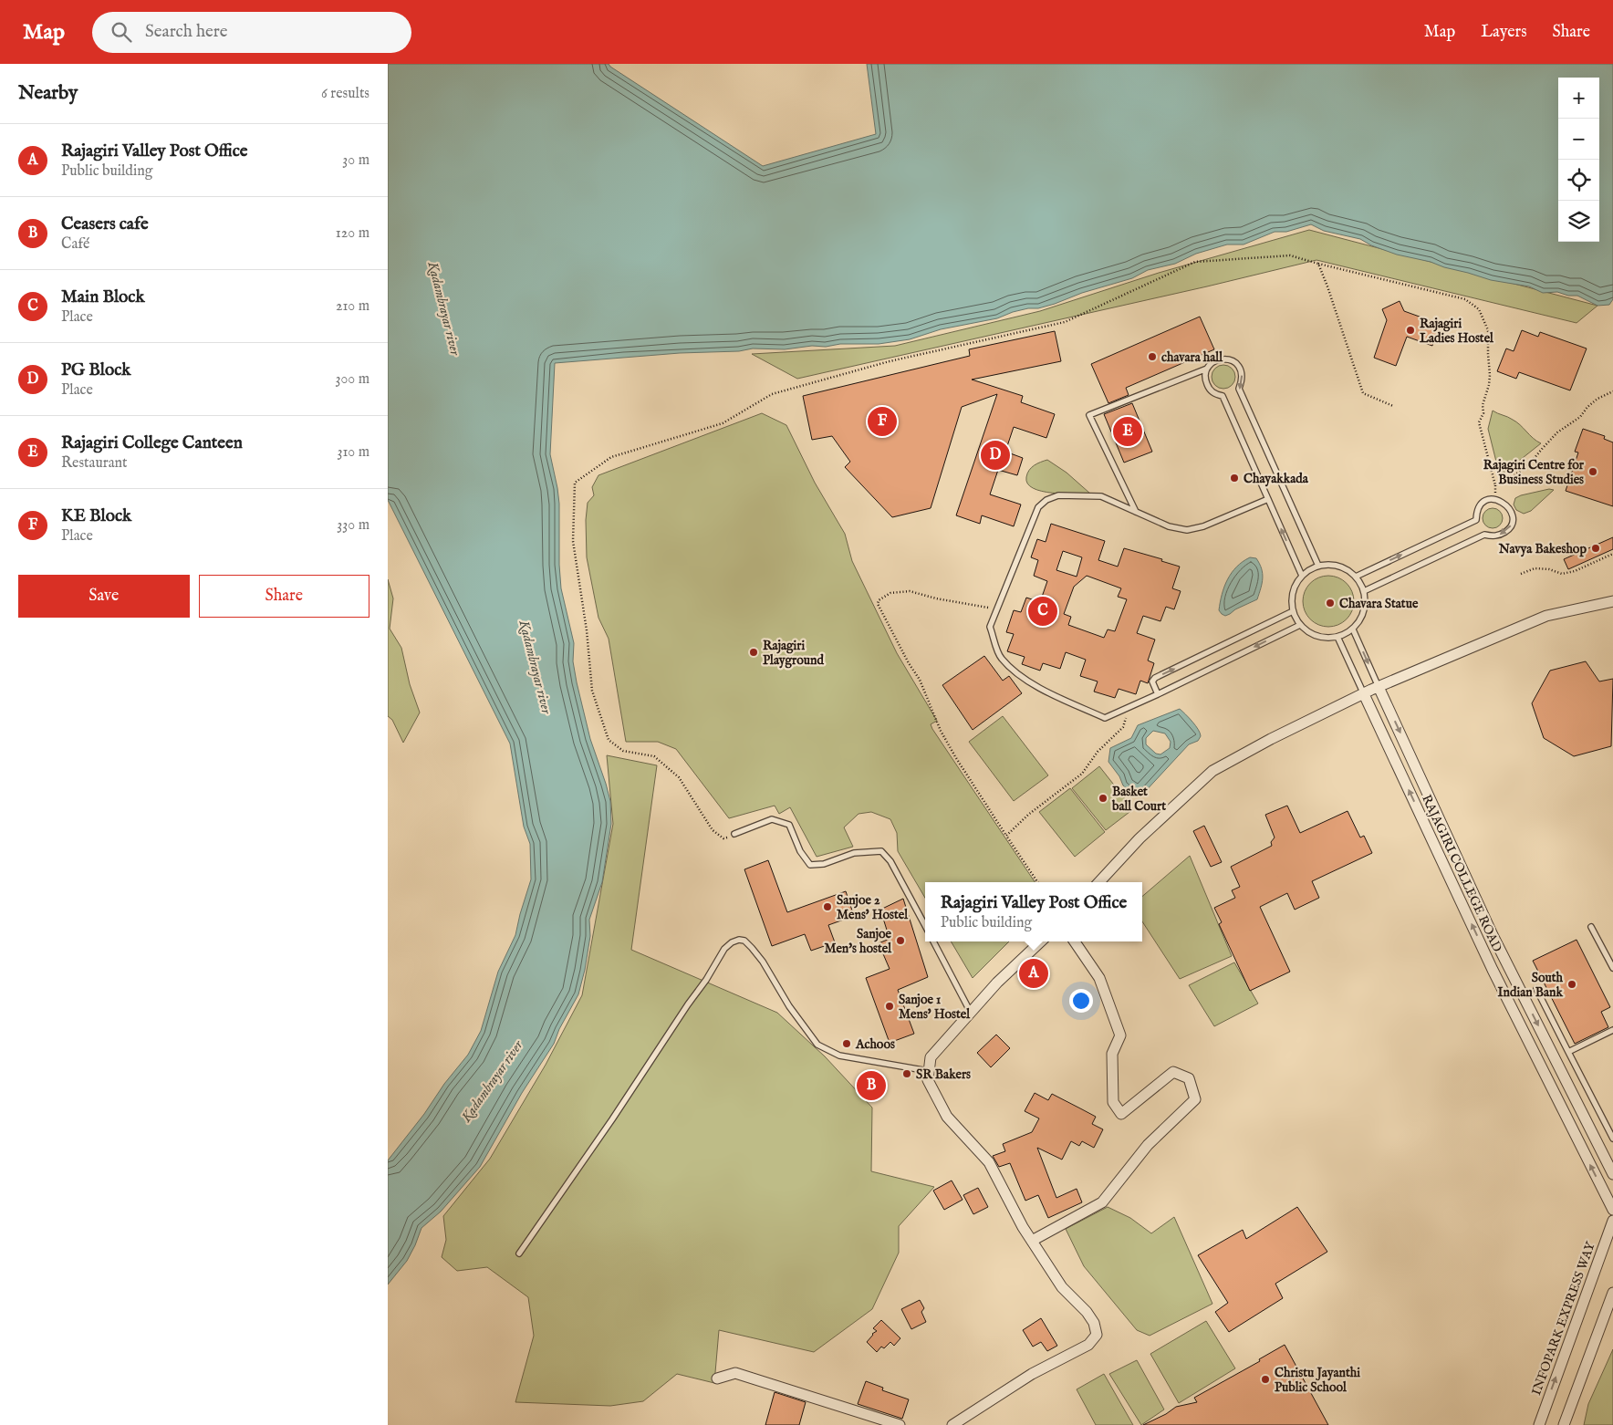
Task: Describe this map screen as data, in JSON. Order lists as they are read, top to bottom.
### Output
{
  "streets": {
    "street": ["RAJAGIRI COLLEGE ROAD", "INFOPARK EXPRESS WAY"]
  },
  "water": ["Kadambrayar river"],
  "places": [
    "Rajagiri Ladies Hostel",
    "chavara hall",
    "Rajagiri Centre for Business Studies",
    "Chayakkada",
    "Navya Bakeshop",
    "Chavara Statue",
    "Rajagiri Playground",
    "Basket ball Court",
    "Sanjoe 2 Mens' Hostel",
    "Sanjoe Men's hostel",
    "South Indian Bank",
    "Sanjoe 1 Mens' Hostel",
    "Achoos",
    "SR Bakers",
    "Christu Jayanthi Public School"
  ],
  "page": {
    "header": "Map",
    "search": "Search here",
    "nav": ["Map", "Layers", "Share"],
    "heading": ["Nearby", "6 results"],
    "map_buttons": ["+", "−"],
    "list": [
      {
        "mark": "A",
        "name": "Rajagiri Valley Post Office",
        "note": "Public building",
        "value": "30 m"
      },
      {
        "mark": "B",
        "name": "Ceasers cafe",
        "note": "Café",
        "value": "120 m"
      },
      {
        "mark": "C",
        "name": "Main Block",
        "note": "Place",
        "value": "210 m"
      },
      {
        "mark": "D",
        "name": "PG Block",
        "note": "Place",
        "value": "300 m"
      },
      {
        "mark": "E",
        "name": "Rajagiri College Canteen",
        "note": "Restaurant",
        "value": "310 m"
      },
      {
        "mark": "F",
        "name": "KE Block",
        "note": "Place",
        "value": "330 m"
      }
    ],
    "pins": [
      "F",
      "E",
      "D",
      "C",
      "A",
      "B"
    ],
    "buttons": ["Save", "Share"],
    "popup": ["Rajagiri Valley Post Office", "Public building"]
  }
}
